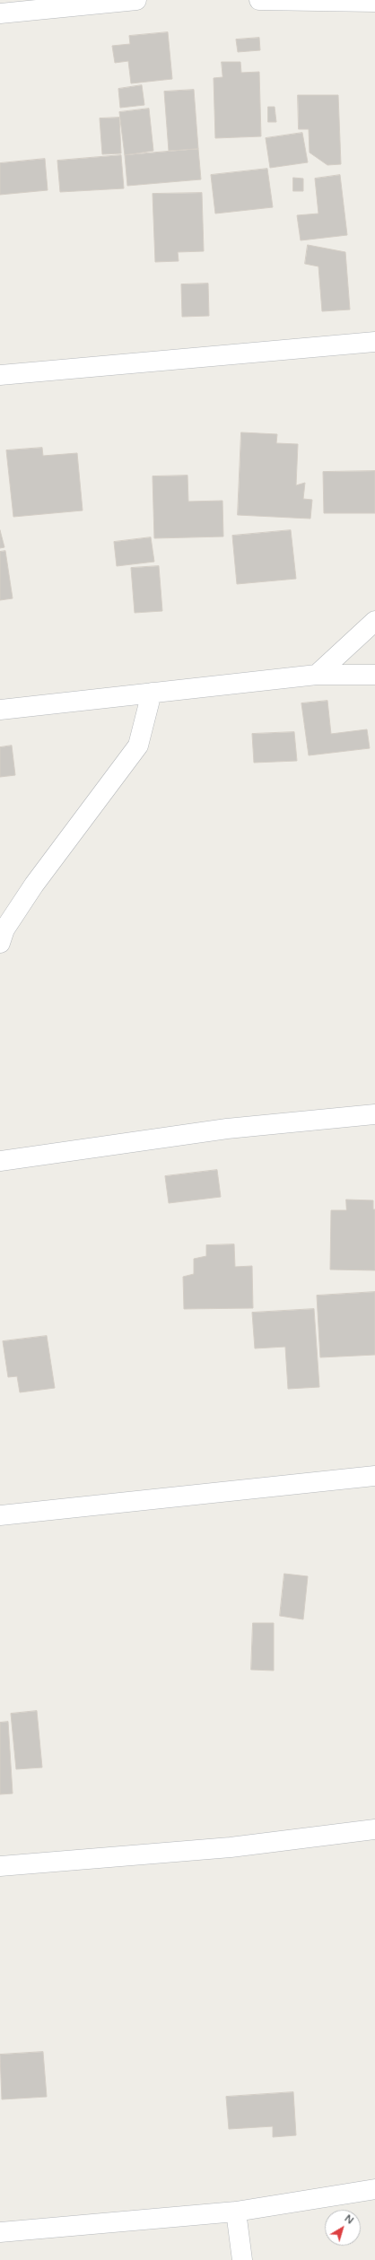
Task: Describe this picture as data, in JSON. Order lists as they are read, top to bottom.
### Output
{
  "north": "top right"
}
